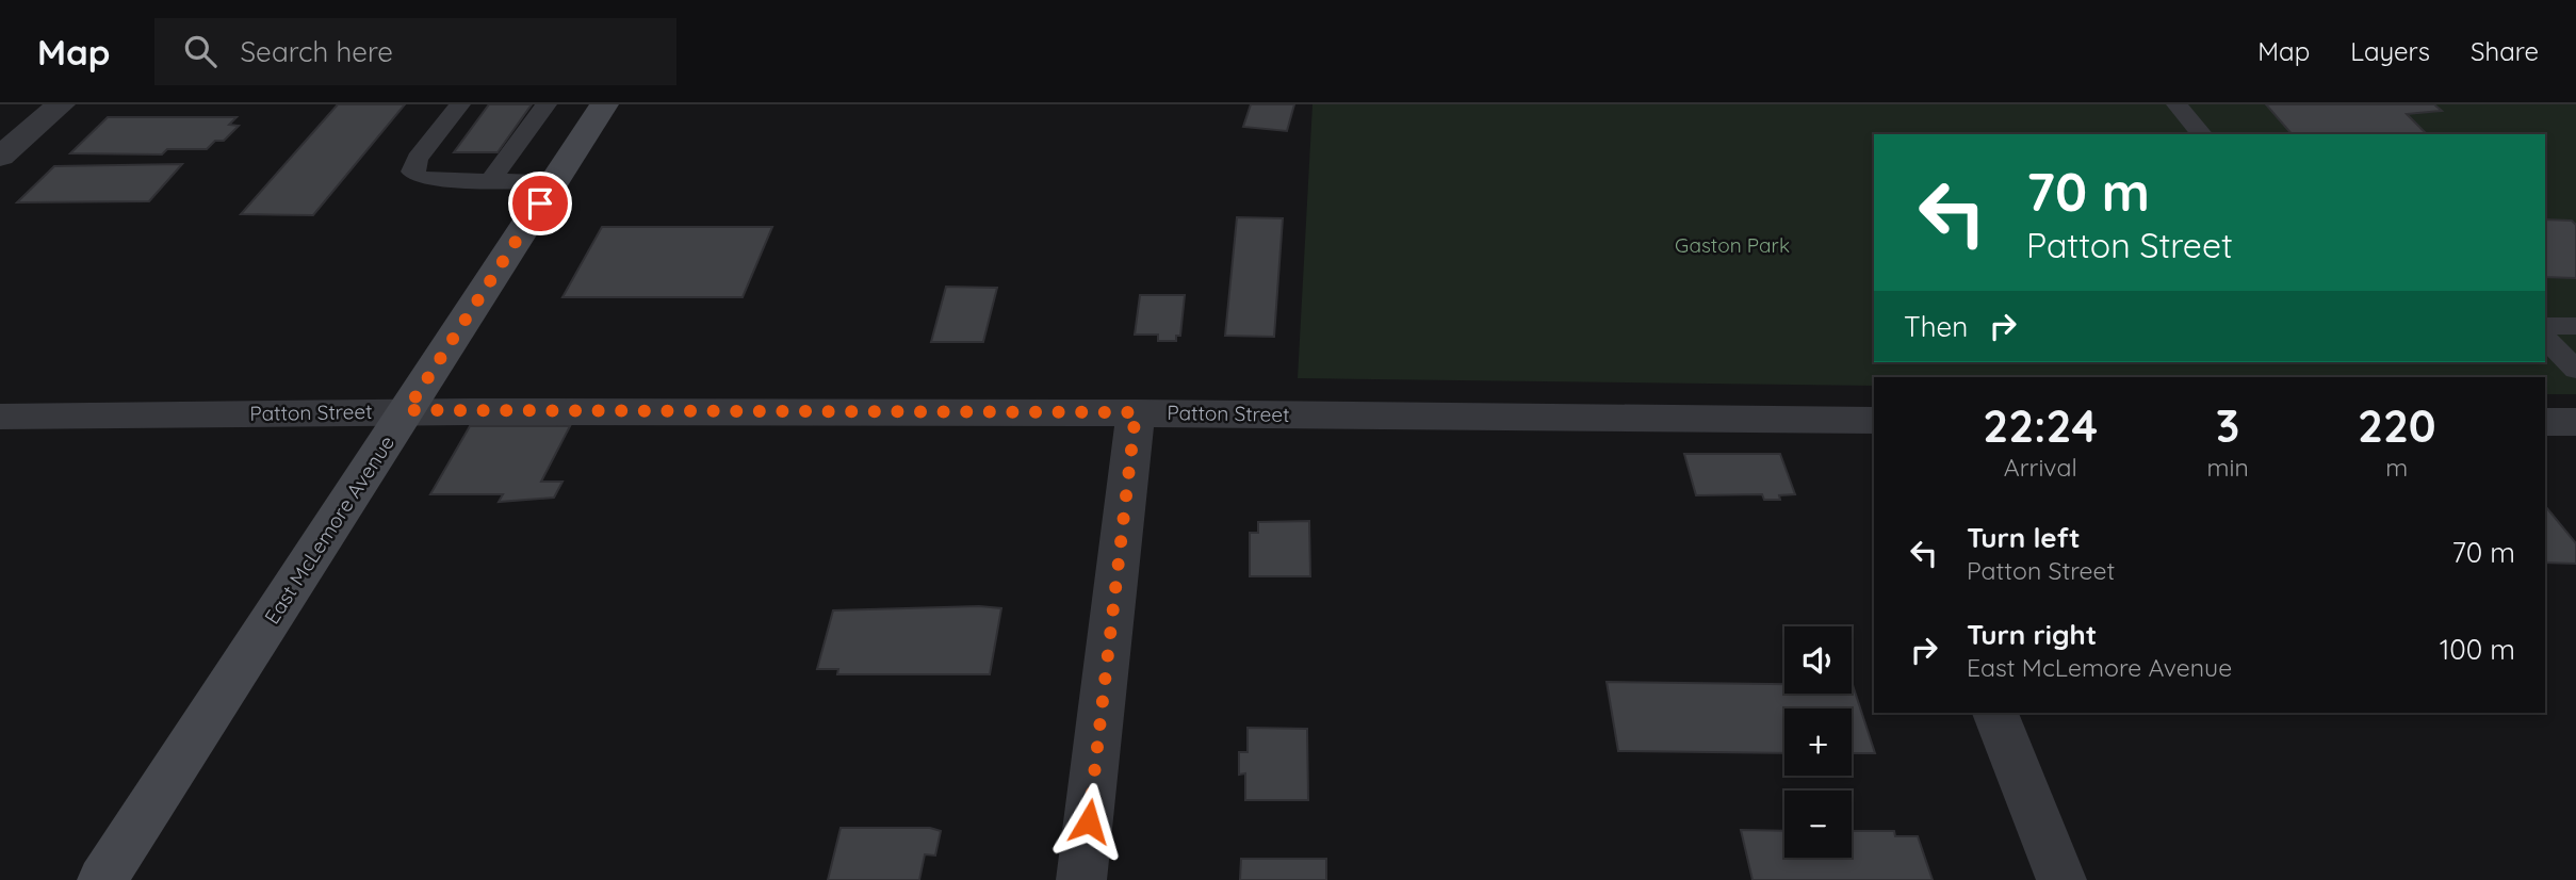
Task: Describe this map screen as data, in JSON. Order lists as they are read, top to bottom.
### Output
{
  "streets": {
    "main road": ["East McLemore Avenue"],
    "street": ["Patton Street"]
  },
  "crossings": [
    ["Patton Street", "East McLemore Avenue"]
  ],
  "parks": ["Gaston Park"],
  "page": {
    "header": "Map",
    "search": "Search here",
    "nav": ["Map", "Layers", "Share"],
    "turn": ["70 m", "Patton Street"],
    "then": "Then",
    "eta": [
      "22:24",
      "Arrival",
      "3",
      "min",
      "220",
      "m"
    ],
    "list": [
      {
        "name": "Turn left",
        "note": "Patton Street",
        "value": "70 m"
      },
      {
        "name": "Turn right",
        "note": "East McLemore Avenue",
        "value": "100 m"
      }
    ],
    "map_buttons": ["+", "−"]
  }
}
